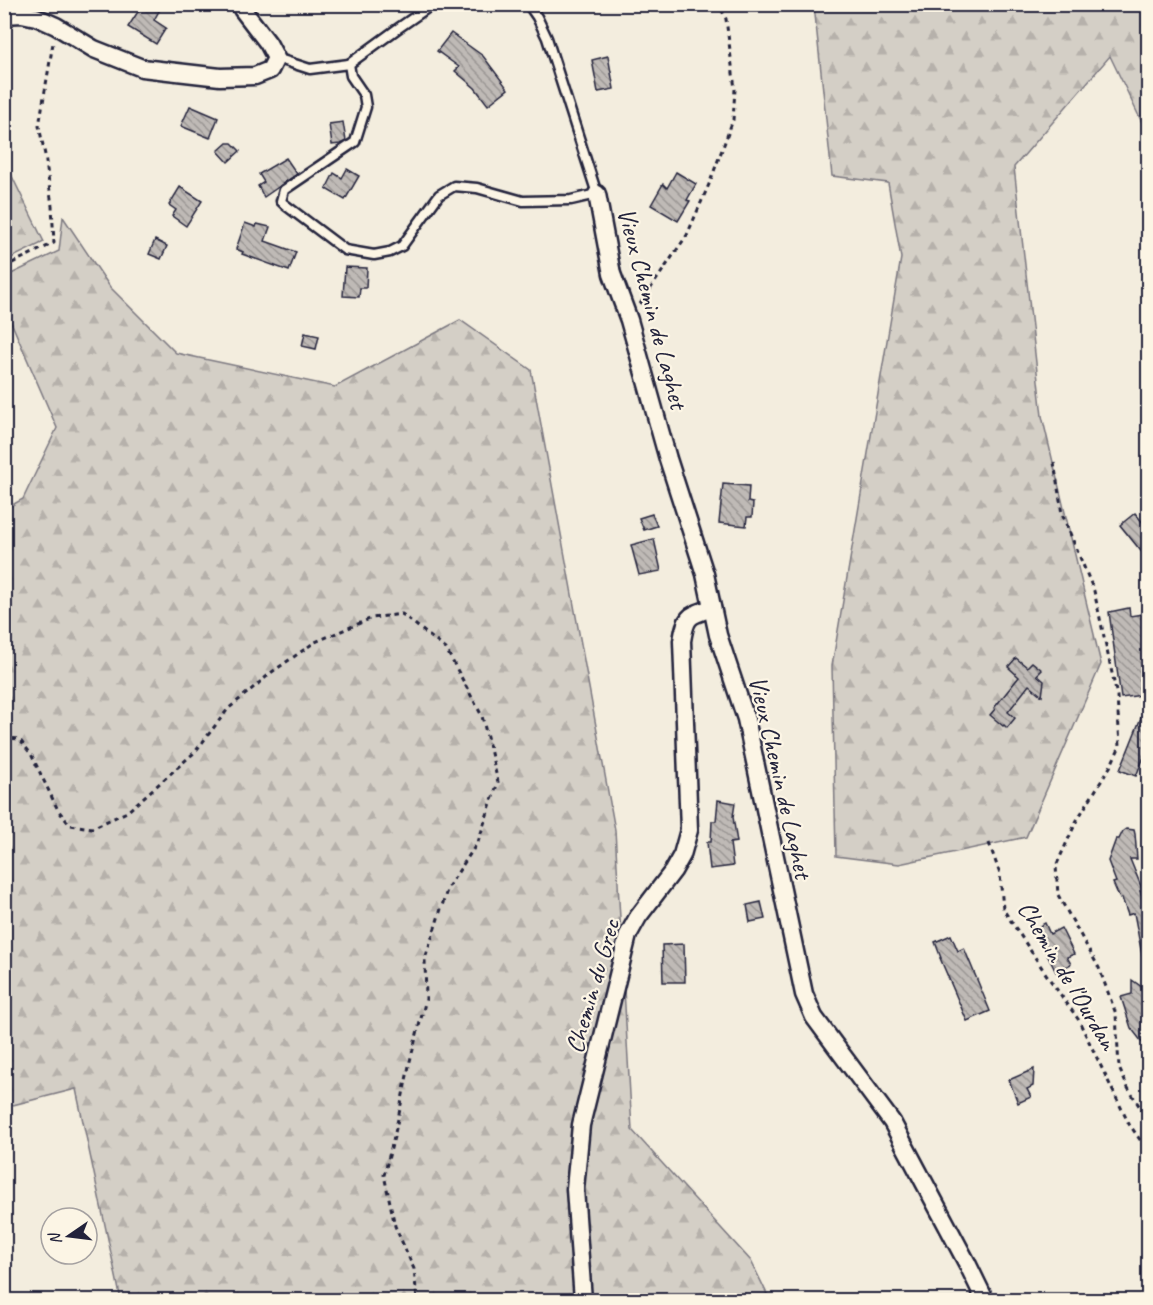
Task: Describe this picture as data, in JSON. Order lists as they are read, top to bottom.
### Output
{
  "streets": {
    "street": ["Vieux Chemin de Laghet", "Chemin du Grec"],
    "path": ["Chemin de l'Ourdan"]
  },
  "crossings": [
    ["Vieux Chemin de Laghet", "Chemin du Grec"]
  ],
  "north": "left"
}
